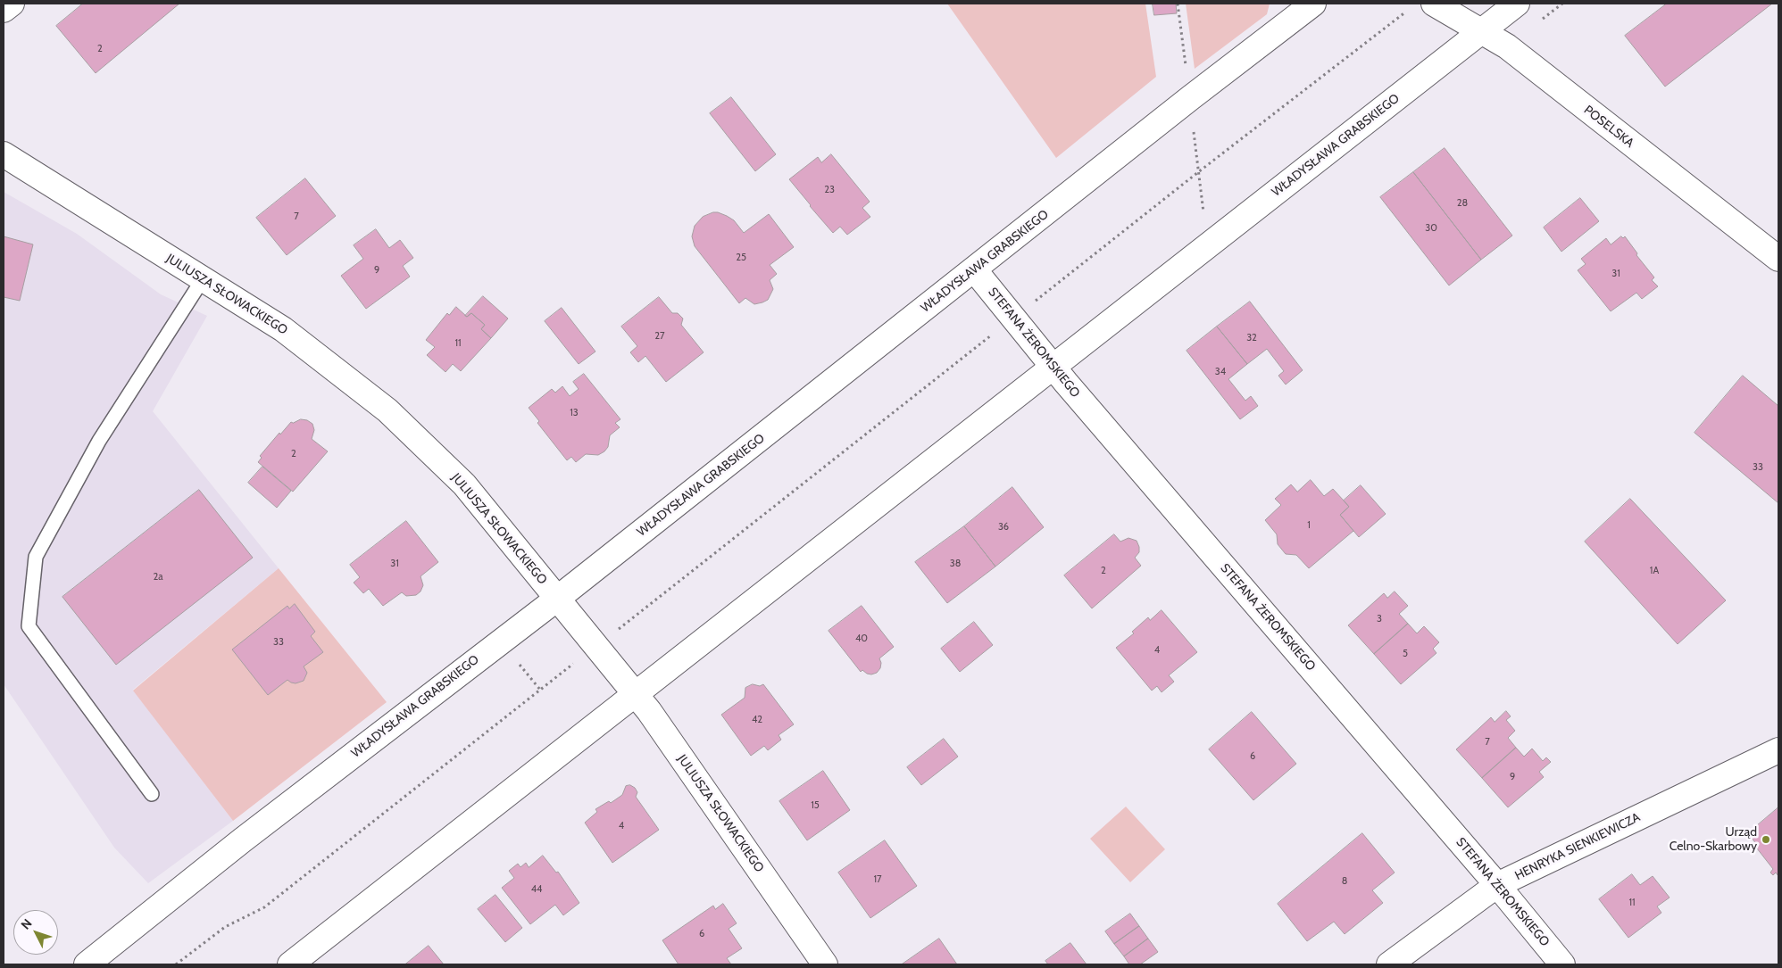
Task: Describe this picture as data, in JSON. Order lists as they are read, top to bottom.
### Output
{
  "streets": {
    "street": [
      "POSELSKA",
      "WŁADYSŁAWA GRABSKIEGO",
      "JULIUSZA SŁOWACKIEGO",
      "STEFANA ŻEROMSKIEGO",
      "HENRYKA SIENKIEWICZA"
    ]
  },
  "crossings": [
    ["POSELSKA", "WŁADYSŁAWA GRABSKIEGO"],
    ["WŁADYSŁAWA GRABSKIEGO", "JULIUSZA SŁOWACKIEGO"],
    ["WŁADYSŁAWA GRABSKIEGO", "STEFANA ŻEROMSKIEGO"],
    ["STEFANA ŻEROMSKIEGO", "HENRYKA SIENKIEWICZA"]
  ],
  "places": ["Urząd Celno-Skarbowy"],
  "house_numbers": [
    "2",
    "23",
    "28",
    "7",
    "30",
    "25",
    "9",
    "31",
    "27",
    "32",
    "11",
    "34",
    "13",
    "2",
    "33",
    "1",
    "36",
    "31",
    "38",
    "2",
    "1A",
    "2a",
    "3",
    "40",
    "33",
    "4",
    "5",
    "42",
    "7",
    "6",
    "9",
    "15",
    "4",
    "17",
    "8",
    "44",
    "11",
    "6"
  ],
  "north": "top left"
}
